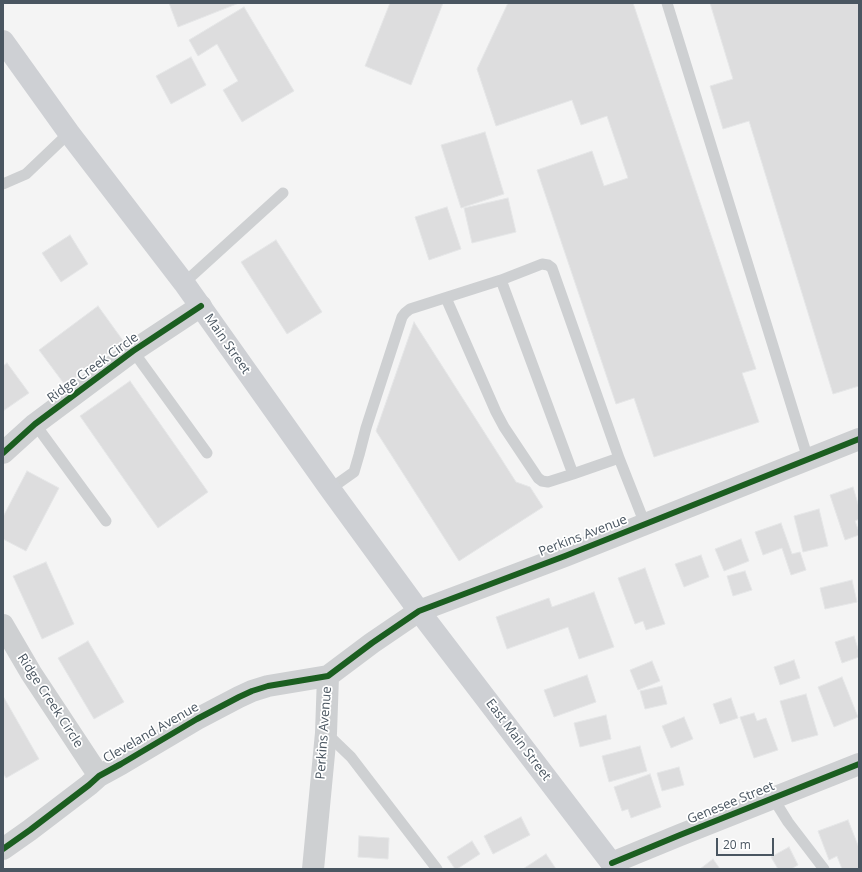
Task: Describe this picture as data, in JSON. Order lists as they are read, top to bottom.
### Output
{
  "streets": {
    "main road": ["Main Street", "East Main Street"],
    "street": [
      "Ridge Creek Circle",
      "Perkins Avenue",
      "Cleveland Avenue",
      "Genesee Street"
    ]
  },
  "crossings": [
    ["Main Street", "Ridge Creek Circle"],
    ["Main Street", "Perkins Avenue"],
    ["Main Street", "East Main Street"],
    ["Ridge Creek Circle", "Cleveland Avenue"],
    ["Perkins Avenue", "Cleveland Avenue"],
    ["Perkins Avenue", "East Main Street"],
    ["East Main Street", "Genesee Street"]
  ],
  "scale_bar": "20 m"
}
